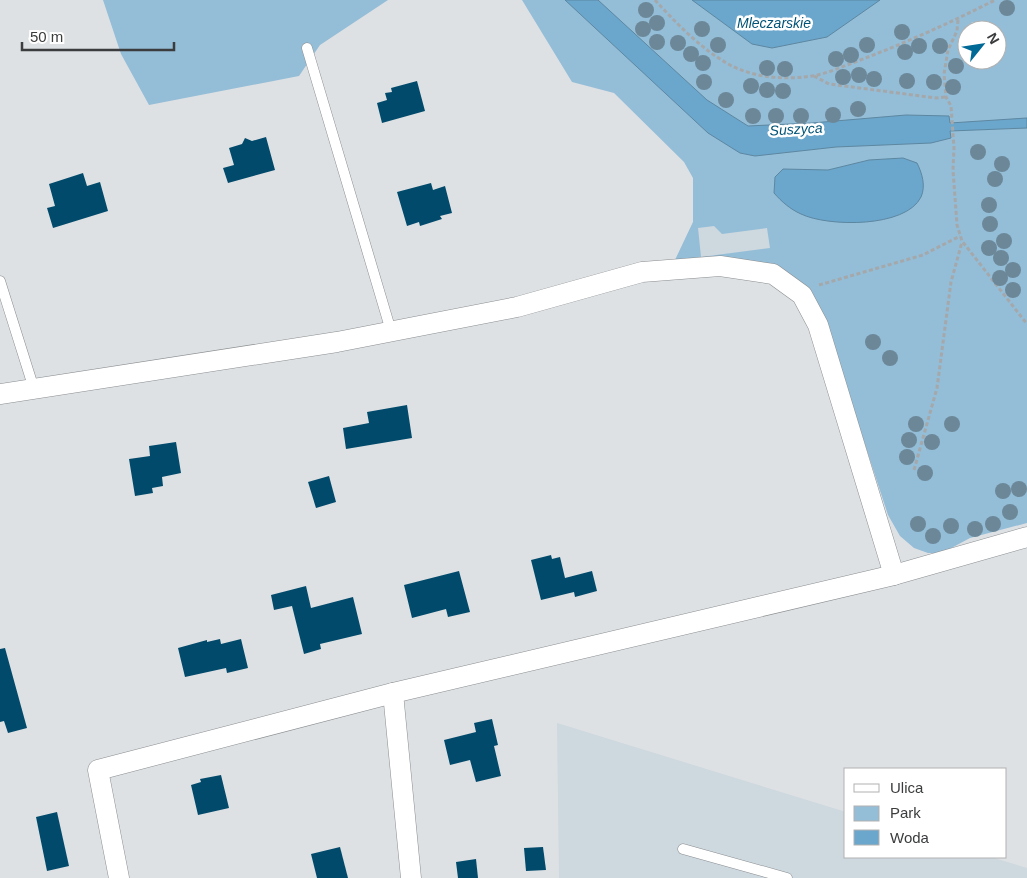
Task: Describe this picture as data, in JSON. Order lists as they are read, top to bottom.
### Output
{
  "water": ["Mleczarskie", "Suszyca"],
  "legend": ["Ulica", "Park", "Woda"],
  "scale_bar": "50 m",
  "north": "top right"
}
